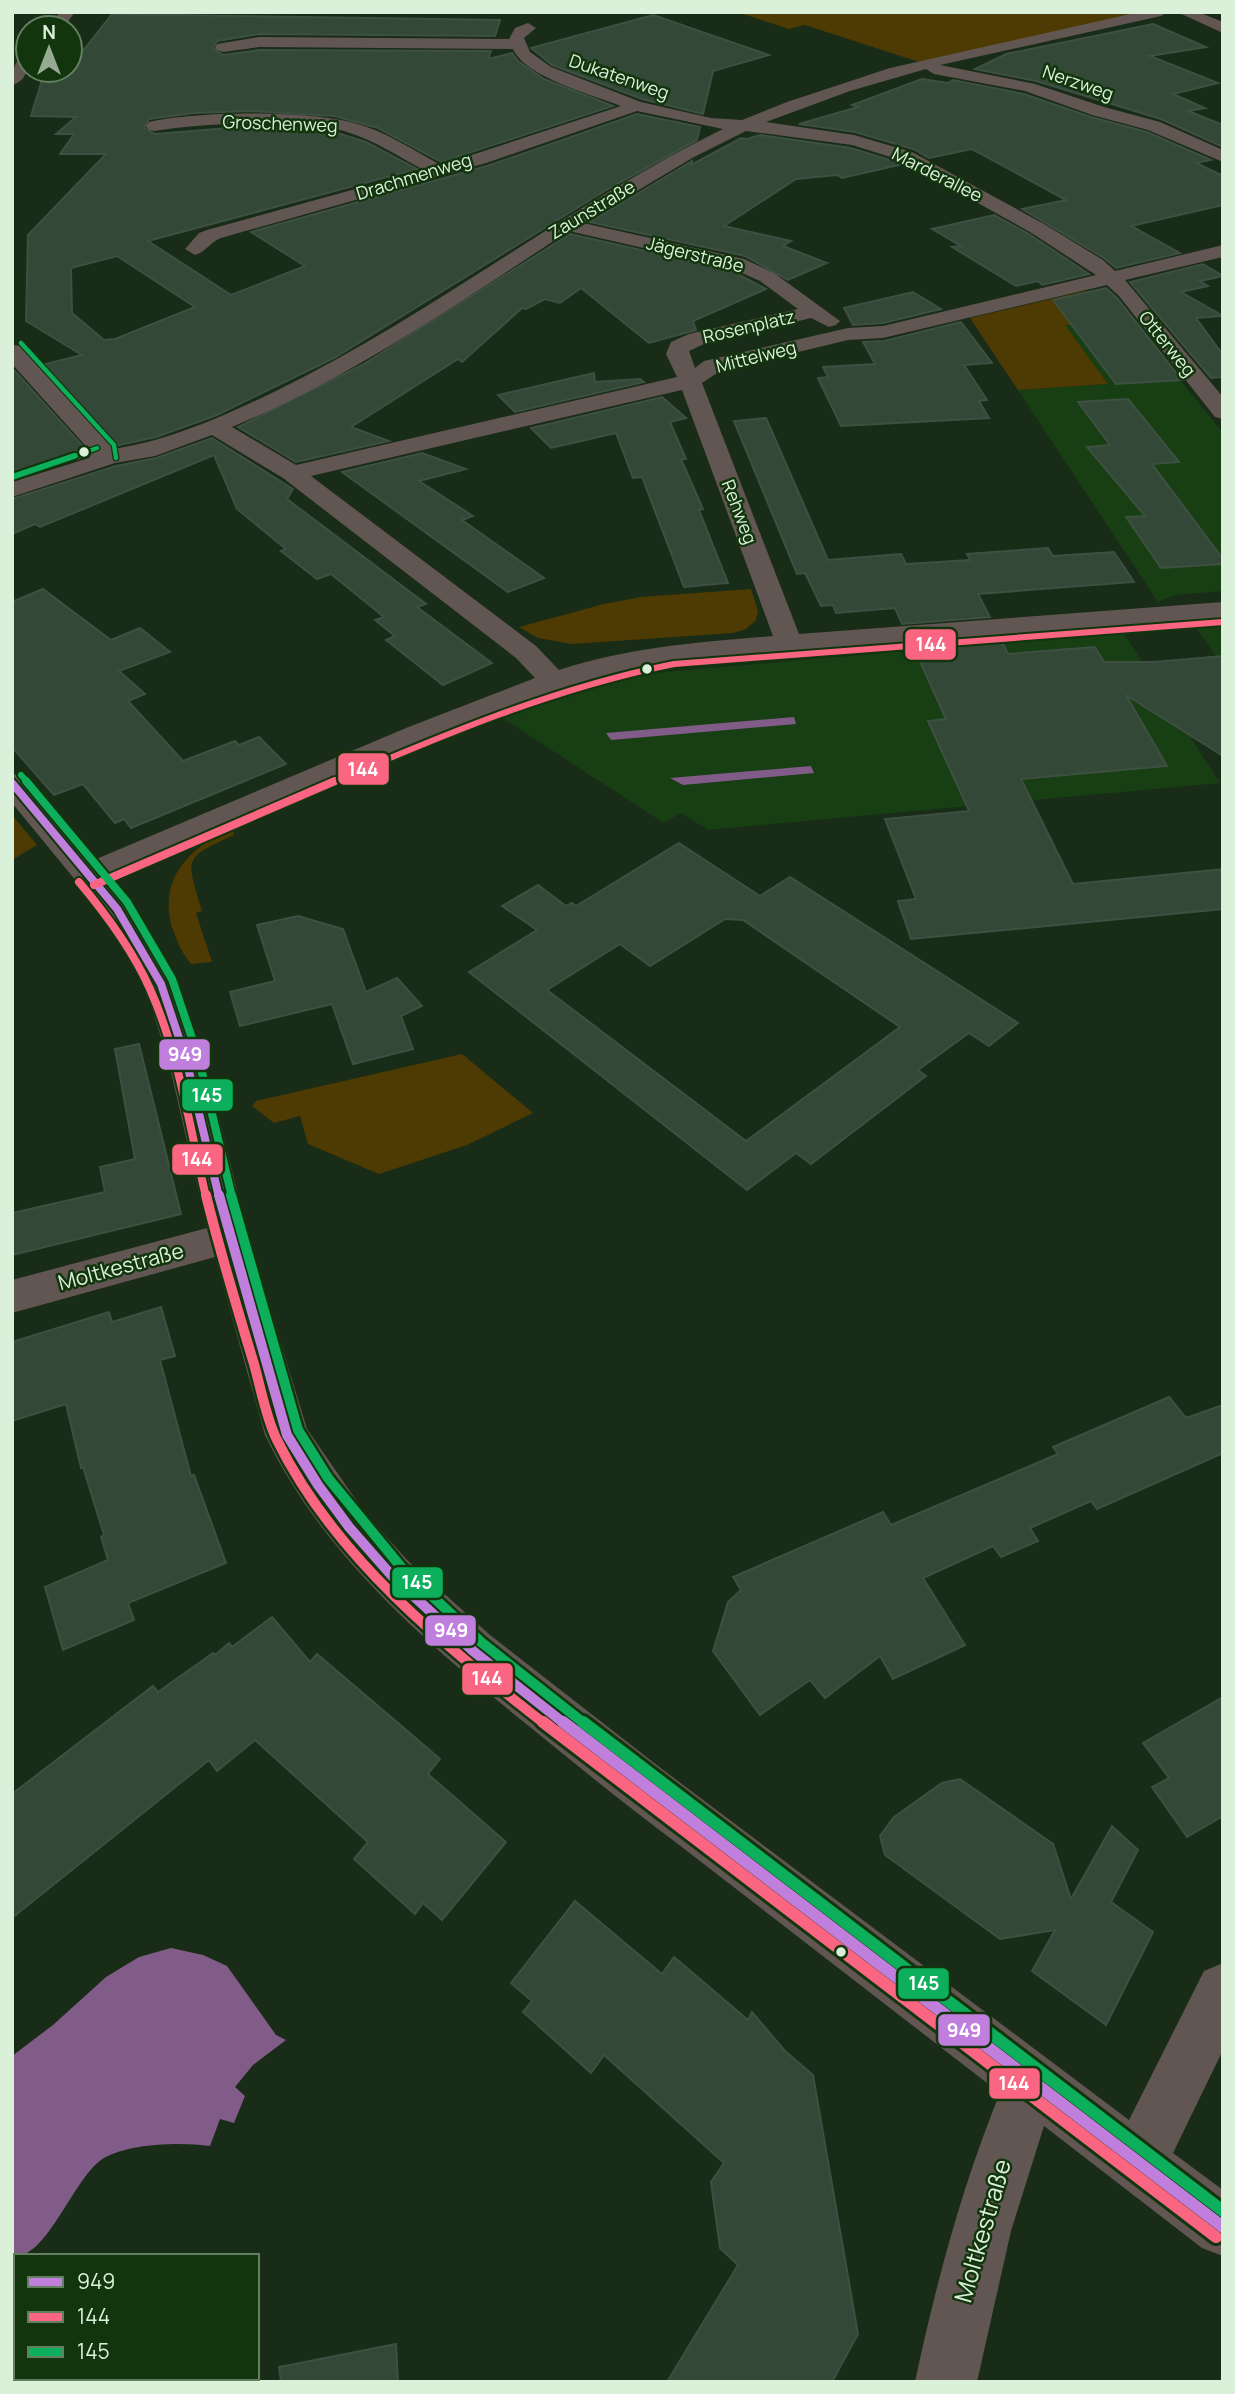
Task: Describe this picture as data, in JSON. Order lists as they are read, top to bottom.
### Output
{
  "streets": {
    "street": [
      "Dukatenweg",
      "Nerzweg",
      "Groschenweg",
      "Marderallee",
      "Drachmenweg",
      "Zaunstraße",
      "Jägerstraße",
      "Rosenplatz",
      "Otterweg",
      "Mittelweg",
      "Rehweg",
      "Moltkestraße"
    ]
  },
  "crossings": [
    ["Dukatenweg", "Marderallee"],
    ["Dukatenweg", "Drachmenweg"],
    ["Dukatenweg", "Zaunstraße"],
    ["Nerzweg", "Zaunstraße"],
    ["Groschenweg", "Drachmenweg"],
    ["Marderallee", "Zaunstraße"],
    ["Marderallee", "Otterweg"],
    ["Marderallee", "Mittelweg"],
    ["Zaunstraße", "Jägerstraße"],
    ["Jägerstraße", "Rosenplatz"],
    ["Jägerstraße", "Mittelweg"],
    ["Rosenplatz", "Mittelweg"],
    ["Rosenplatz", "Rehweg"],
    ["Otterweg", "Mittelweg"],
    ["Mittelweg", "Rehweg"]
  ],
  "lines": ["transit line 145", "transit line 144", "transit line 949"],
  "legend": ["949", "144", "145"],
  "north": "top"
}
